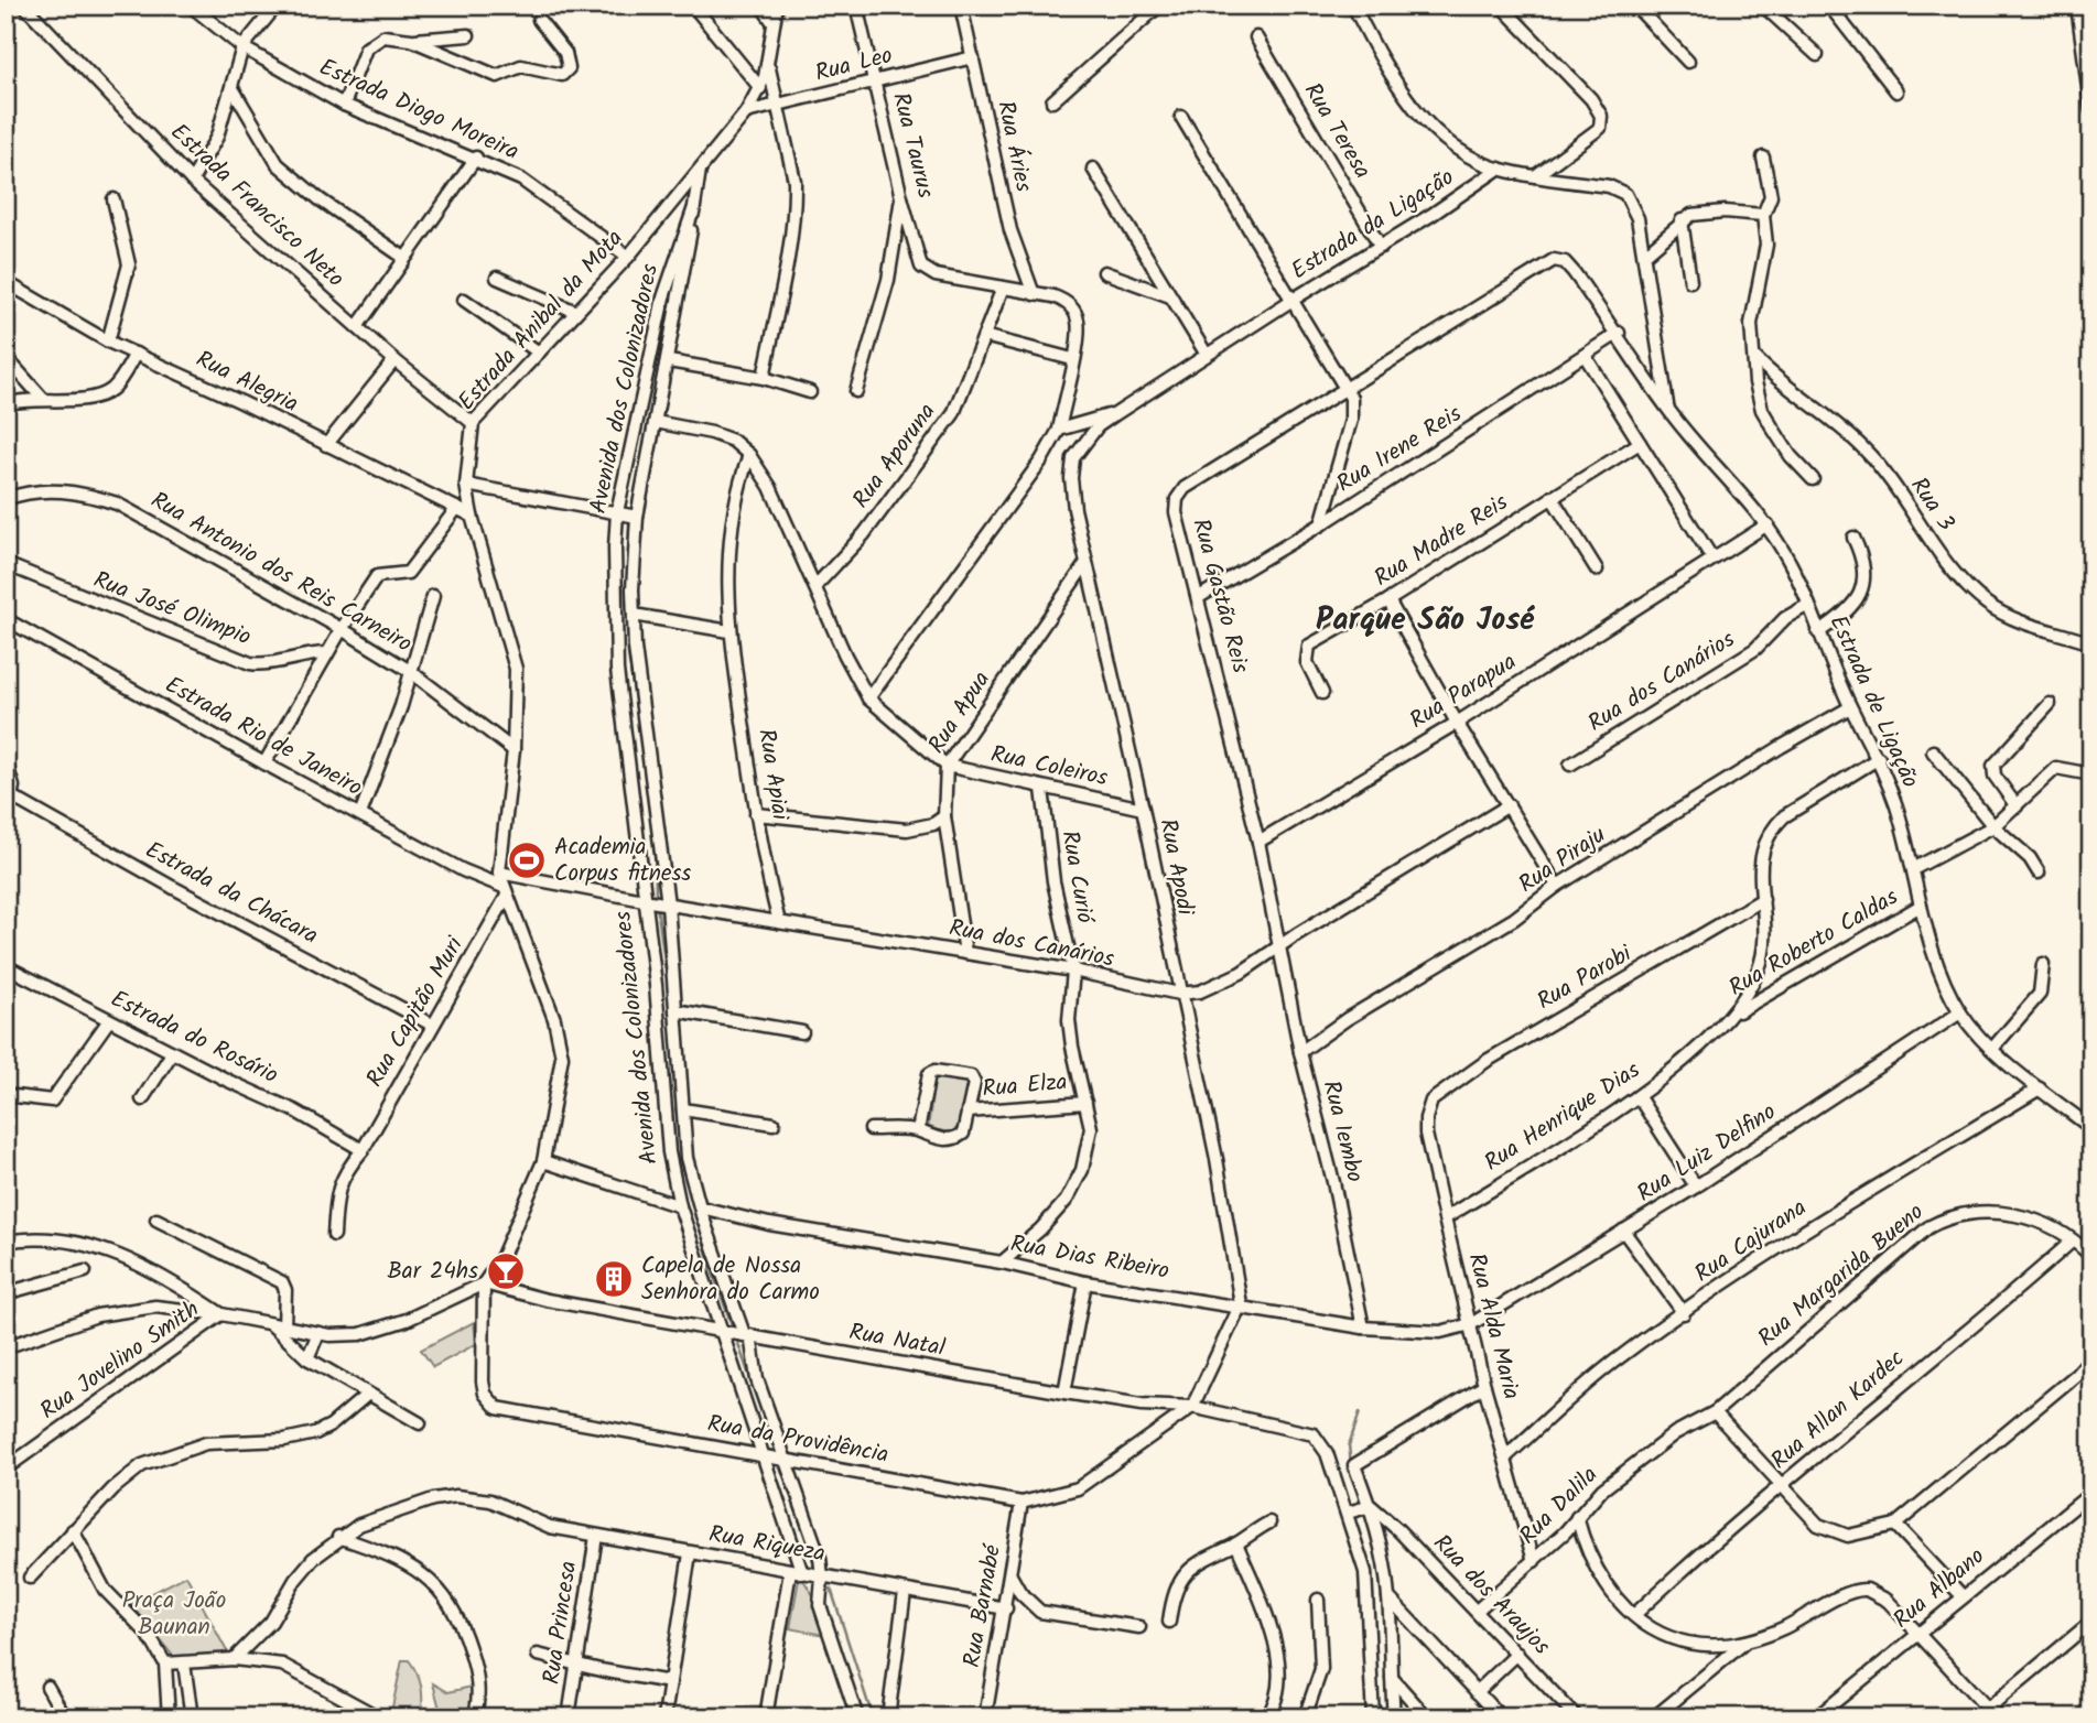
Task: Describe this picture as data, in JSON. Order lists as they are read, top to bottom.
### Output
{
  "streets": {
    "street": [
      "Rua Leo",
      "Estrada Diogo Moreira",
      "Rua Teresa",
      "Rua Taurus",
      "Rua Áries",
      "Estrada Francisco Neto",
      "Estrada da Ligação",
      "Estrada Anibal da Mota",
      "Rua Alegria",
      "Avenida dos Colonizadores",
      "Rua Irene Reis",
      "Rua Aporuna",
      "Rua 3",
      "Rua Madre Reis",
      "Rua Antonio dos Reis Carneiro",
      "Rua Gastão Reis",
      "Rua José Olimpio",
      "Rua dos Canários",
      "Rua Parapua",
      "Estrada de Ligação",
      "Rua Apua",
      "Estrada Rio de Janeiro",
      "Rua Coleiros",
      "Rua Apiai",
      "Rua Piraju",
      "Rua Apodi",
      "Rua Curió",
      "Estrada da Chácara",
      "Rua Roberto Caldas",
      "Rua Parobi",
      "Rua Capitão Muri",
      "Estrada do Rosário",
      "Rua Elza",
      "Rua Henrique Dias",
      "Rua Iembo",
      "Rua Luiz Delfino",
      "Rua Cajurana",
      "Rua Dias Ribeiro",
      "Rua Margarida Bueno",
      "Rua Alda Maria",
      "Rua Natal",
      "Rua Jovelino Smith",
      "Rua Allan Kardec",
      "Rua da Providência",
      "Rua Dalila",
      "Rua Riqueza",
      "Rua Albano",
      "Rua dos Araujos",
      "Rua Barnabé",
      "Rua Princesa"
    ]
  },
  "crossings": [
    ["Rua Leo", "Rua Taurus"],
    ["Rua Leo", "Rua Áries"],
    ["Rua Leo", "Estrada Anibal da Mota"],
    ["Estrada Diogo Moreira", "Estrada Anibal da Mota"],
    ["Rua Teresa", "Estrada da Ligação"],
    ["Estrada Francisco Neto", "Estrada Anibal da Mota"],
    ["Estrada da Ligação", "Rua Apodi"],
    ["Estrada Anibal da Mota", "Rua Alegria"],
    ["Estrada Anibal da Mota", "Avenida dos Colonizadores"],
    ["Estrada Anibal da Mota", "Rua Antonio dos Reis Carneiro"],
    ["Estrada Anibal da Mota", "Rua dos Canários"],
    ["Estrada Anibal da Mota", "Estrada Rio de Janeiro"],
    ["Estrada Anibal da Mota", "Rua Capitão Muri"],
    ["Estrada Anibal da Mota", "Rua Natal"],
    ["Estrada Anibal da Mota", "Rua da Providência"],
    ["Avenida dos Colonizadores", "Rua dos Canários"],
    ["Avenida dos Colonizadores", "Rua Dias Ribeiro"],
    ["Avenida dos Colonizadores", "Rua Natal"],
    ["Avenida dos Colonizadores", "Rua da Providência"],
    ["Avenida dos Colonizadores", "Rua Riqueza"],
    ["Rua Irene Reis", "Rua Gastão Reis"],
    ["Rua Irene Reis", "Estrada de Ligação"],
    ["Rua Gastão Reis", "Rua dos Canários"],
    ["Rua Gastão Reis", "Rua Parapua"],
    ["Rua Gastão Reis", "Estrada de Ligação"],
    ["Rua Gastão Reis", "Rua Iembo"],
    ["Rua dos Canários", "Estrada de Ligação"],
    ["Rua dos Canários", "Rua Apua"],
    ["Rua dos Canários", "Rua Apiai"],
    ["Rua dos Canários", "Rua Apodi"],
    ["Rua dos Canários", "Rua Curió"],
    ["Rua dos Canários", "Rua Iembo"],
    ["Rua Parapua", "Estrada de Ligação"],
    ["Estrada de Ligação", "Rua Piraju"],
    ["Estrada de Ligação", "Rua Roberto Caldas"],
    ["Estrada de Ligação", "Rua Henrique Dias"],
    ["Estrada de Ligação", "Rua Luiz Delfino"],
    ["Estrada de Ligação", "Rua Cajurana"],
    ["Rua Apua", "Rua Coleiros"],
    ["Rua Apua", "Rua Apodi"],
    ["Estrada Rio de Janeiro", "Rua Capitão Muri"],
    ["Rua Coleiros", "Rua Apodi"],
    ["Rua Coleiros", "Rua Curió"],
    ["Rua Piraju", "Rua Iembo"],
    ["Rua Apodi", "Rua Dias Ribeiro"],
    ["Rua Curió", "Rua Elza"],
    ["Rua Curió", "Rua Dias Ribeiro"],
    ["Estrada da Chácara", "Rua Capitão Muri"],
    ["Rua Roberto Caldas", "Rua Henrique Dias"],
    ["Rua Parobi", "Rua Henrique Dias"],
    ["Rua Parobi", "Rua Alda Maria"],
    ["Rua Capitão Muri", "Estrada do Rosário"],
    ["Rua Henrique Dias", "Rua Alda Maria"],
    ["Rua Iembo", "Rua Dias Ribeiro"],
    ["Rua Luiz Delfino", "Rua Dias Ribeiro"],
    ["Rua Luiz Delfino", "Rua Alda Maria"],
    ["Rua Cajurana", "Rua Alda Maria"],
    ["Rua Dias Ribeiro", "Rua Alda Maria"],
    ["Rua Margarida Bueno", "Rua Allan Kardec"],
    ["Rua Margarida Bueno", "Rua Dalila"],
    ["Rua Alda Maria", "Rua Dalila"],
    ["Rua Natal", "Rua da Providência"],
    ["Rua da Providência", "Rua Barnabé"],
    ["Rua Dalila", "Rua dos Araujos"],
    ["Rua Riqueza", "Rua Barnabé"],
    ["Rua Riqueza", "Rua Princesa"]
  ],
  "districts": ["Parque São José"],
  "parks": ["Praça João Baunan"],
  "places": {
    "sports": ["Academia Corpus fitness"],
    "bar": ["Bar 24hs"],
    "building": ["Capela de Nossa Senhora do Carmo"]
  }
}
